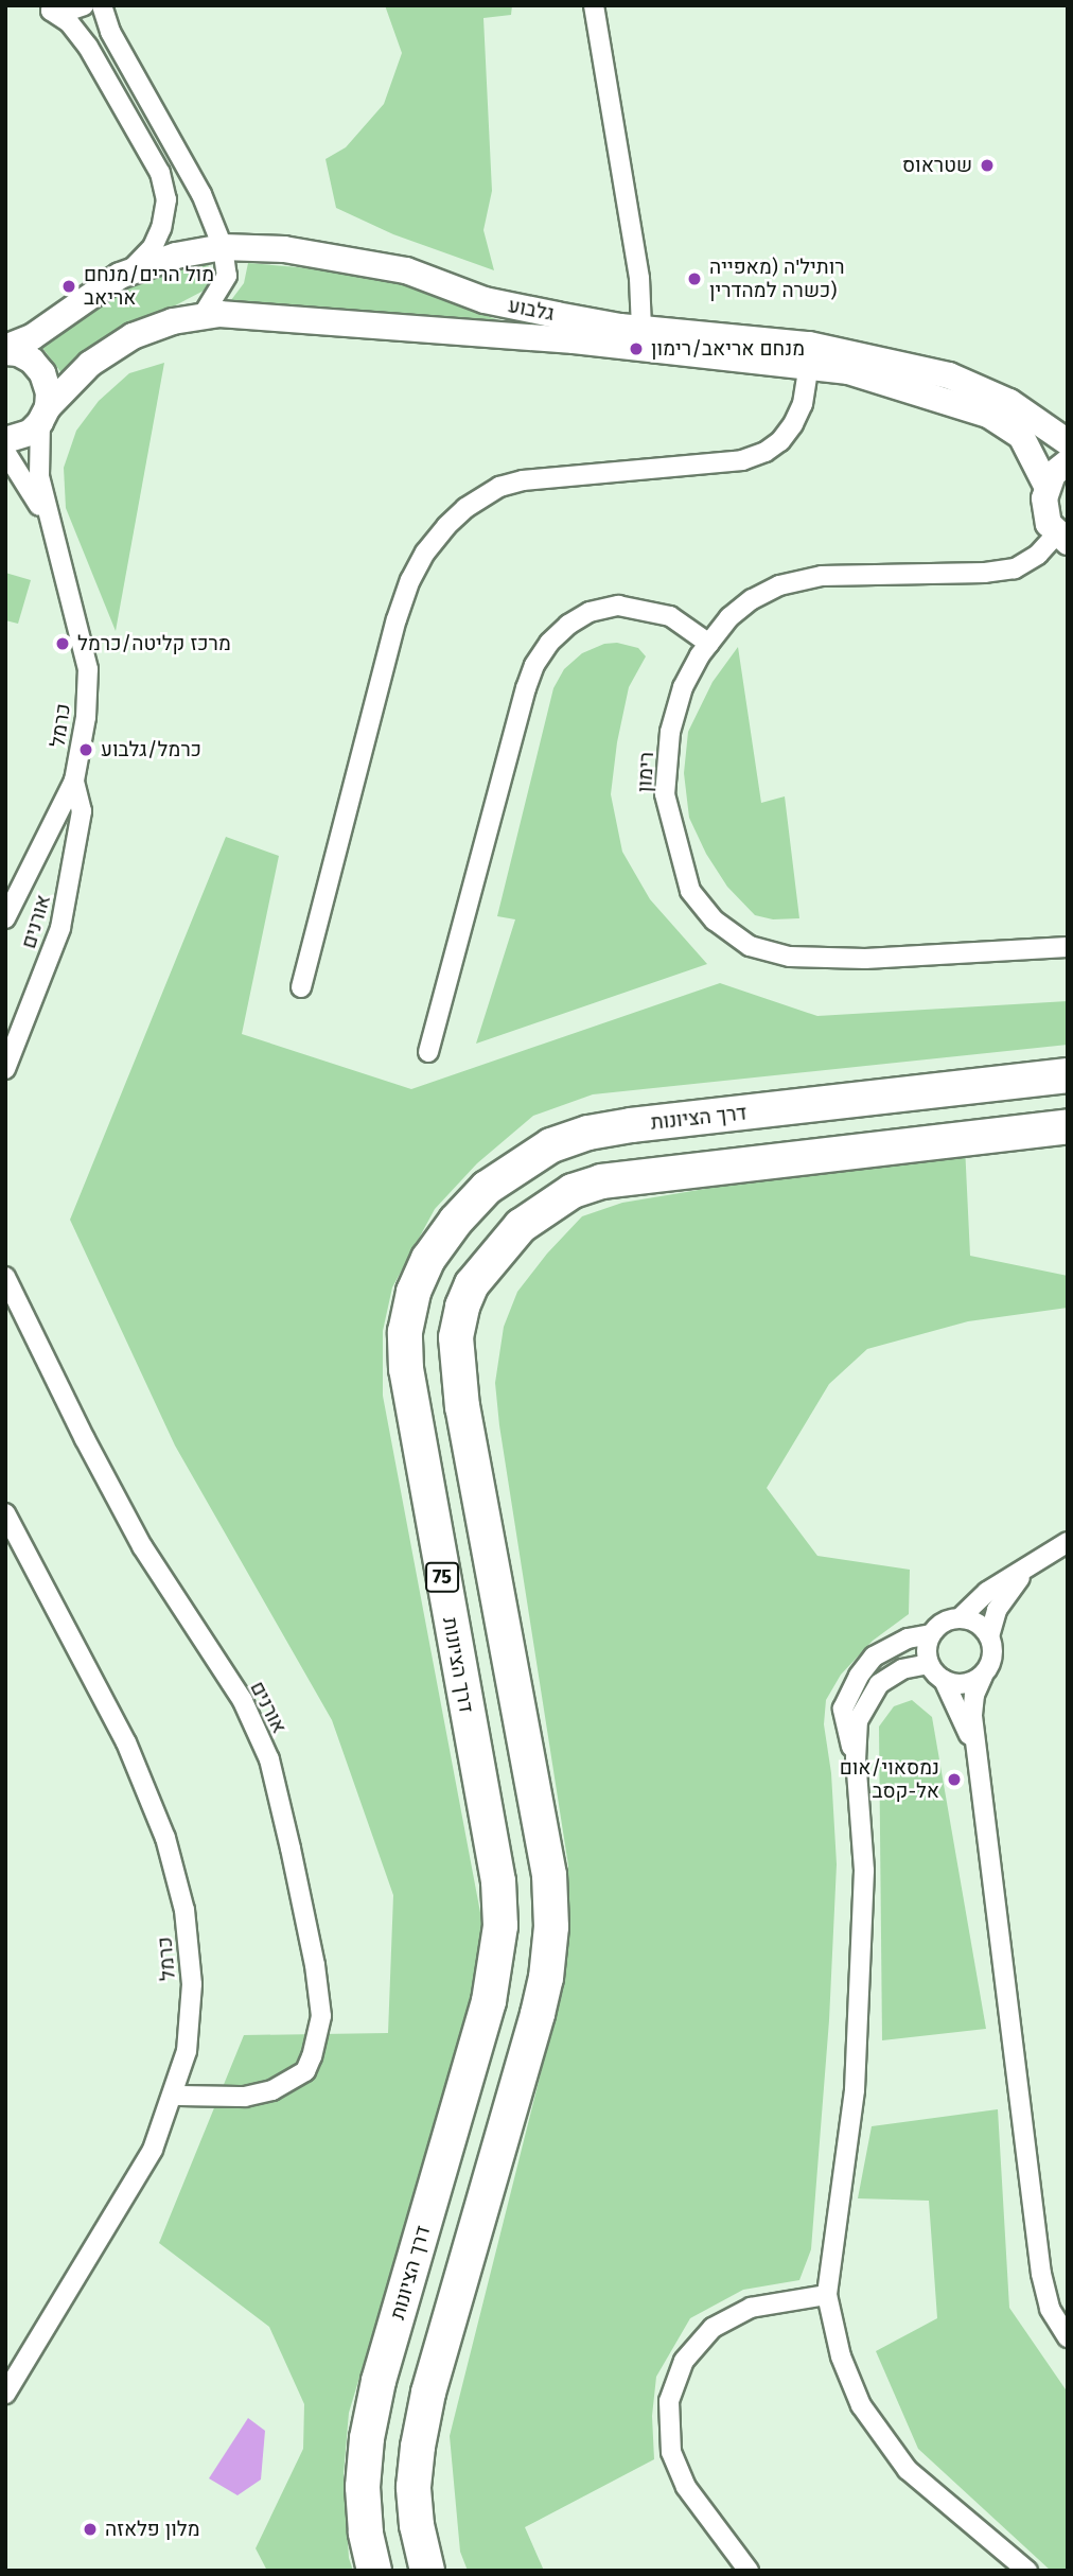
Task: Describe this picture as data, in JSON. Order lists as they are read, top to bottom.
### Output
{
  "streets": {
    "highway": ["דרך הציונות", "75"],
    "street": [
      "גלבוע",
      "כרמל",
      "רימון",
      "אורנים"
    ]
  },
  "crossings": [
    ["גלבוע", "כרמל"],
    ["כרמל", "אורנים"]
  ],
  "places": [
    "שטראוס",
    "רותיל'ה (מאפייה כשרה למהדרין)",
    "מול הרים/מנחם אריאב",
    "מנחם אריאב/רימון",
    "מרכז קליטה/כרמל",
    "כרמל/גלבוע",
    "נמסאוי/אום אל-קסב",
    "מלון פלאזה"
  ]
}
